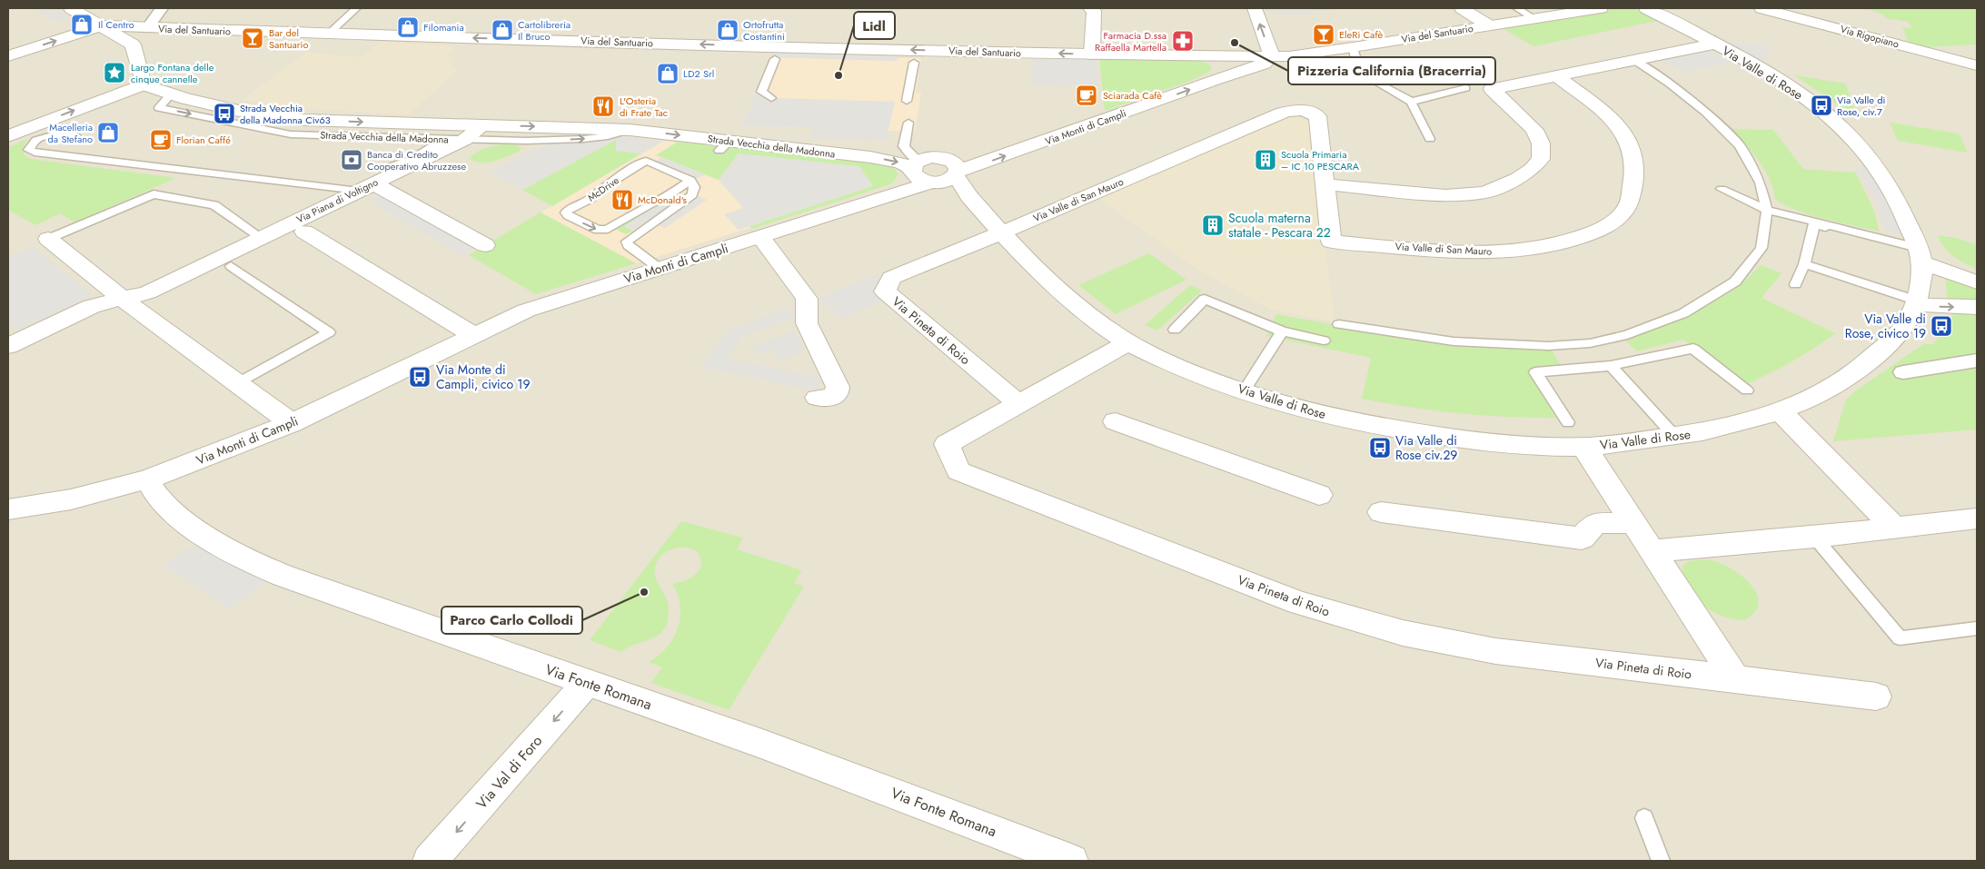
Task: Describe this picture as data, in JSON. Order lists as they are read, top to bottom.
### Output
{
  "streets": {
    "street": [
      "Via del Santuario",
      "Via Rigopiano",
      "Via Valle di Rose",
      "Via Monti di Campli",
      "Strada Vecchia della Madonna",
      "Via Valle di San Mauro",
      "Via Piana di Voltigno",
      "Via Pineta di Roio",
      "Via Fonte Romana",
      "Via Val di Foro"
    ],
    "lane": ["McDrive"]
  },
  "crossings": [
    ["Via del Santuario", "Via Monti di Campli"],
    ["Via Valle di Rose", "Via Monti di Campli"],
    ["Via Valle di Rose", "Strada Vecchia della Madonna"],
    ["Via Valle di Rose", "Via Valle di San Mauro"],
    ["Via Valle di Rose", "Via Pineta di Roio"],
    ["Via Monti di Campli", "Strada Vecchia della Madonna"],
    ["Via Monti di Campli", "Via Fonte Romana"],
    ["Strada Vecchia della Madonna", "Via Piana di Voltigno"],
    ["Via Valle di San Mauro", "Via Pineta di Roio"],
    ["Via Fonte Romana", "Via Val di Foro"]
  ],
  "one_way": ["Via del Santuario", "Strada Vecchia della Madonna", "Via Val di Foro"],
  "places": {
    "shop": [
      "Il Centro",
      "Filomania",
      "Cartolibreria Il Bruco",
      "Ortofrutta Costantini",
      "LD2 Srl",
      "Macelleria da Stefano"
    ],
    "bar": ["EleRi Cafè", "Bar del Santuario"],
    "pharmacy": ["Farmacia D.ssa Raffaella Martella"],
    "other": ["Pizzeria California (Bracerria)", "Lidl", "Parco Carlo Collodi"],
    "place": ["Largo Fontana delle cinque cannelle"],
    "cafe": ["Sciarada Cafè", "Florian Caffé"],
    "bus stop": [
      "Via Valle di Rose, civ.7",
      "Strada Vecchia della Madonna Civ63",
      "Via Valle di Rose, civico 19",
      "Via Monte di Campli, civico 19",
      "Via Valle di Rose civ.29"
    ],
    "restaurant": ["L'Osteria di Frate Tac", "McDonald's"],
    "bank": ["Banca di Credito Cooperativo Abruzzese"],
    "building": ["Scuola Primaria – IC 10 PESCARA", "Scuola materna statale - Pescara 22"]
  }
}
